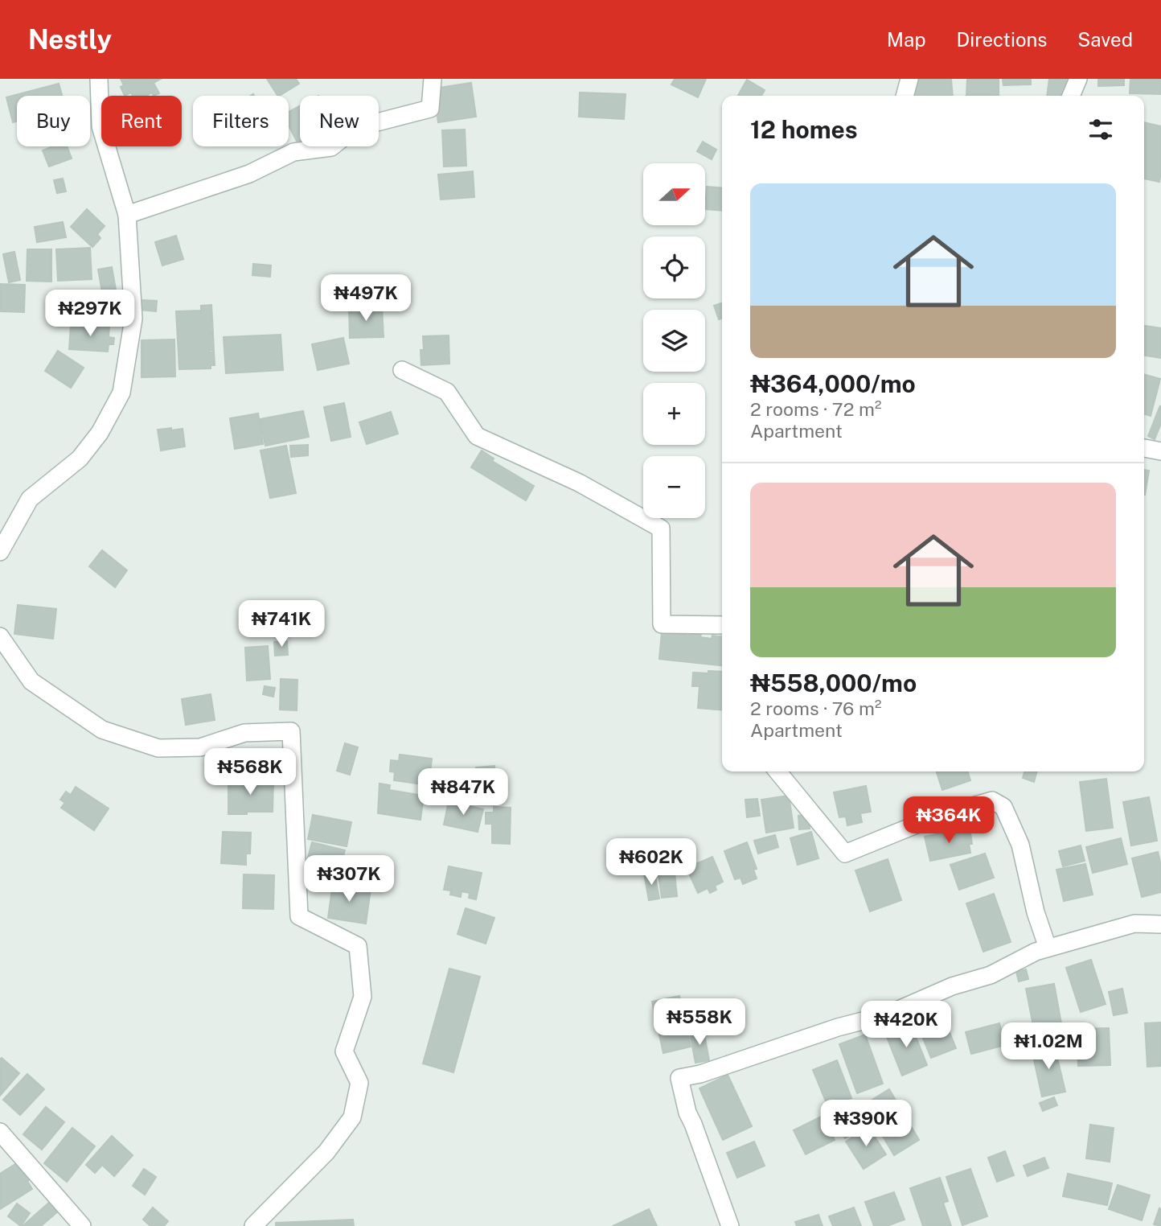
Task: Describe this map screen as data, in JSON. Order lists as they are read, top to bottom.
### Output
{
  "north": "right",
  "page": {
    "header": "Nestly",
    "nav": ["Map", "Directions", "Saved"],
    "chip": [
      "Buy",
      "Rent",
      "Filters",
      "New"
    ],
    "heading": "12 homes",
    "map_buttons": ["+", "−"],
    "list": [
      {
        "name": "₦364,000/mo",
        "note": "2 rooms · 72 m² · Apartment"
      },
      {
        "name": "₦558,000/mo",
        "note": "2 rooms · 76 m² · Apartment"
      }
    ],
    "price": [
      "₦497K",
      "₦297K",
      "₦741K",
      "₦568K",
      "₦847K",
      "₦364K",
      "₦602K",
      "₦307K",
      "₦558K",
      "₦420K",
      "₦1.02M",
      "₦390K"
    ]
  }
}
